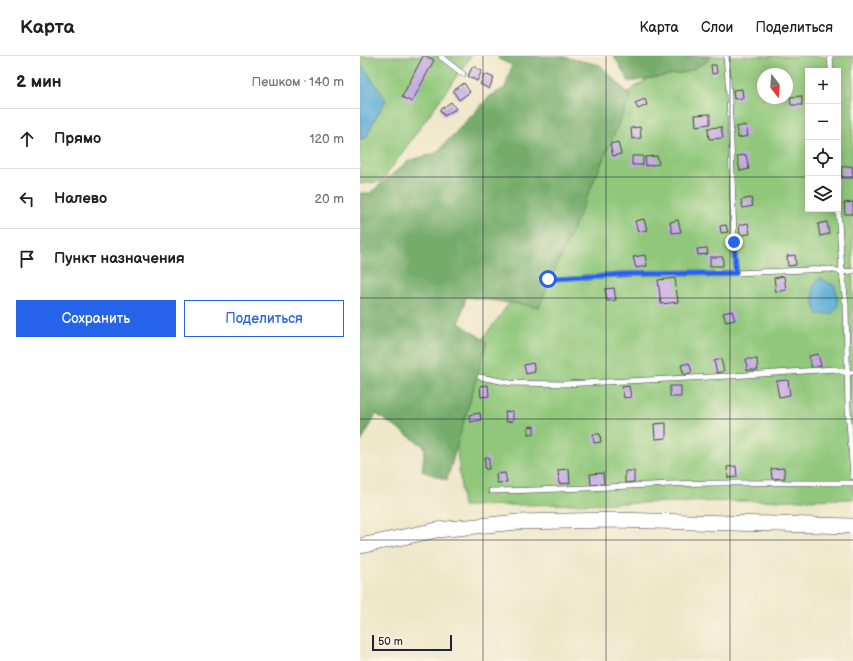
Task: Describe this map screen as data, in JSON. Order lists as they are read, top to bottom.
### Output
{
  "scale_bar": "50 m",
  "north": "bottom",
  "page": {
    "header": "Карта",
    "nav": ["Карта", "Слои", "Поделиться"],
    "heading": ["2 мин", "Пешком · 140 m"],
    "map_buttons": ["+", "−"],
    "list": [
      ["Прямо", "120 m"],
      ["Налево", "20 m"],
      "Пункт назначения"
    ],
    "buttons": ["Сохранить", "Поделиться"],
    "scale": "50 m"
  }
}
